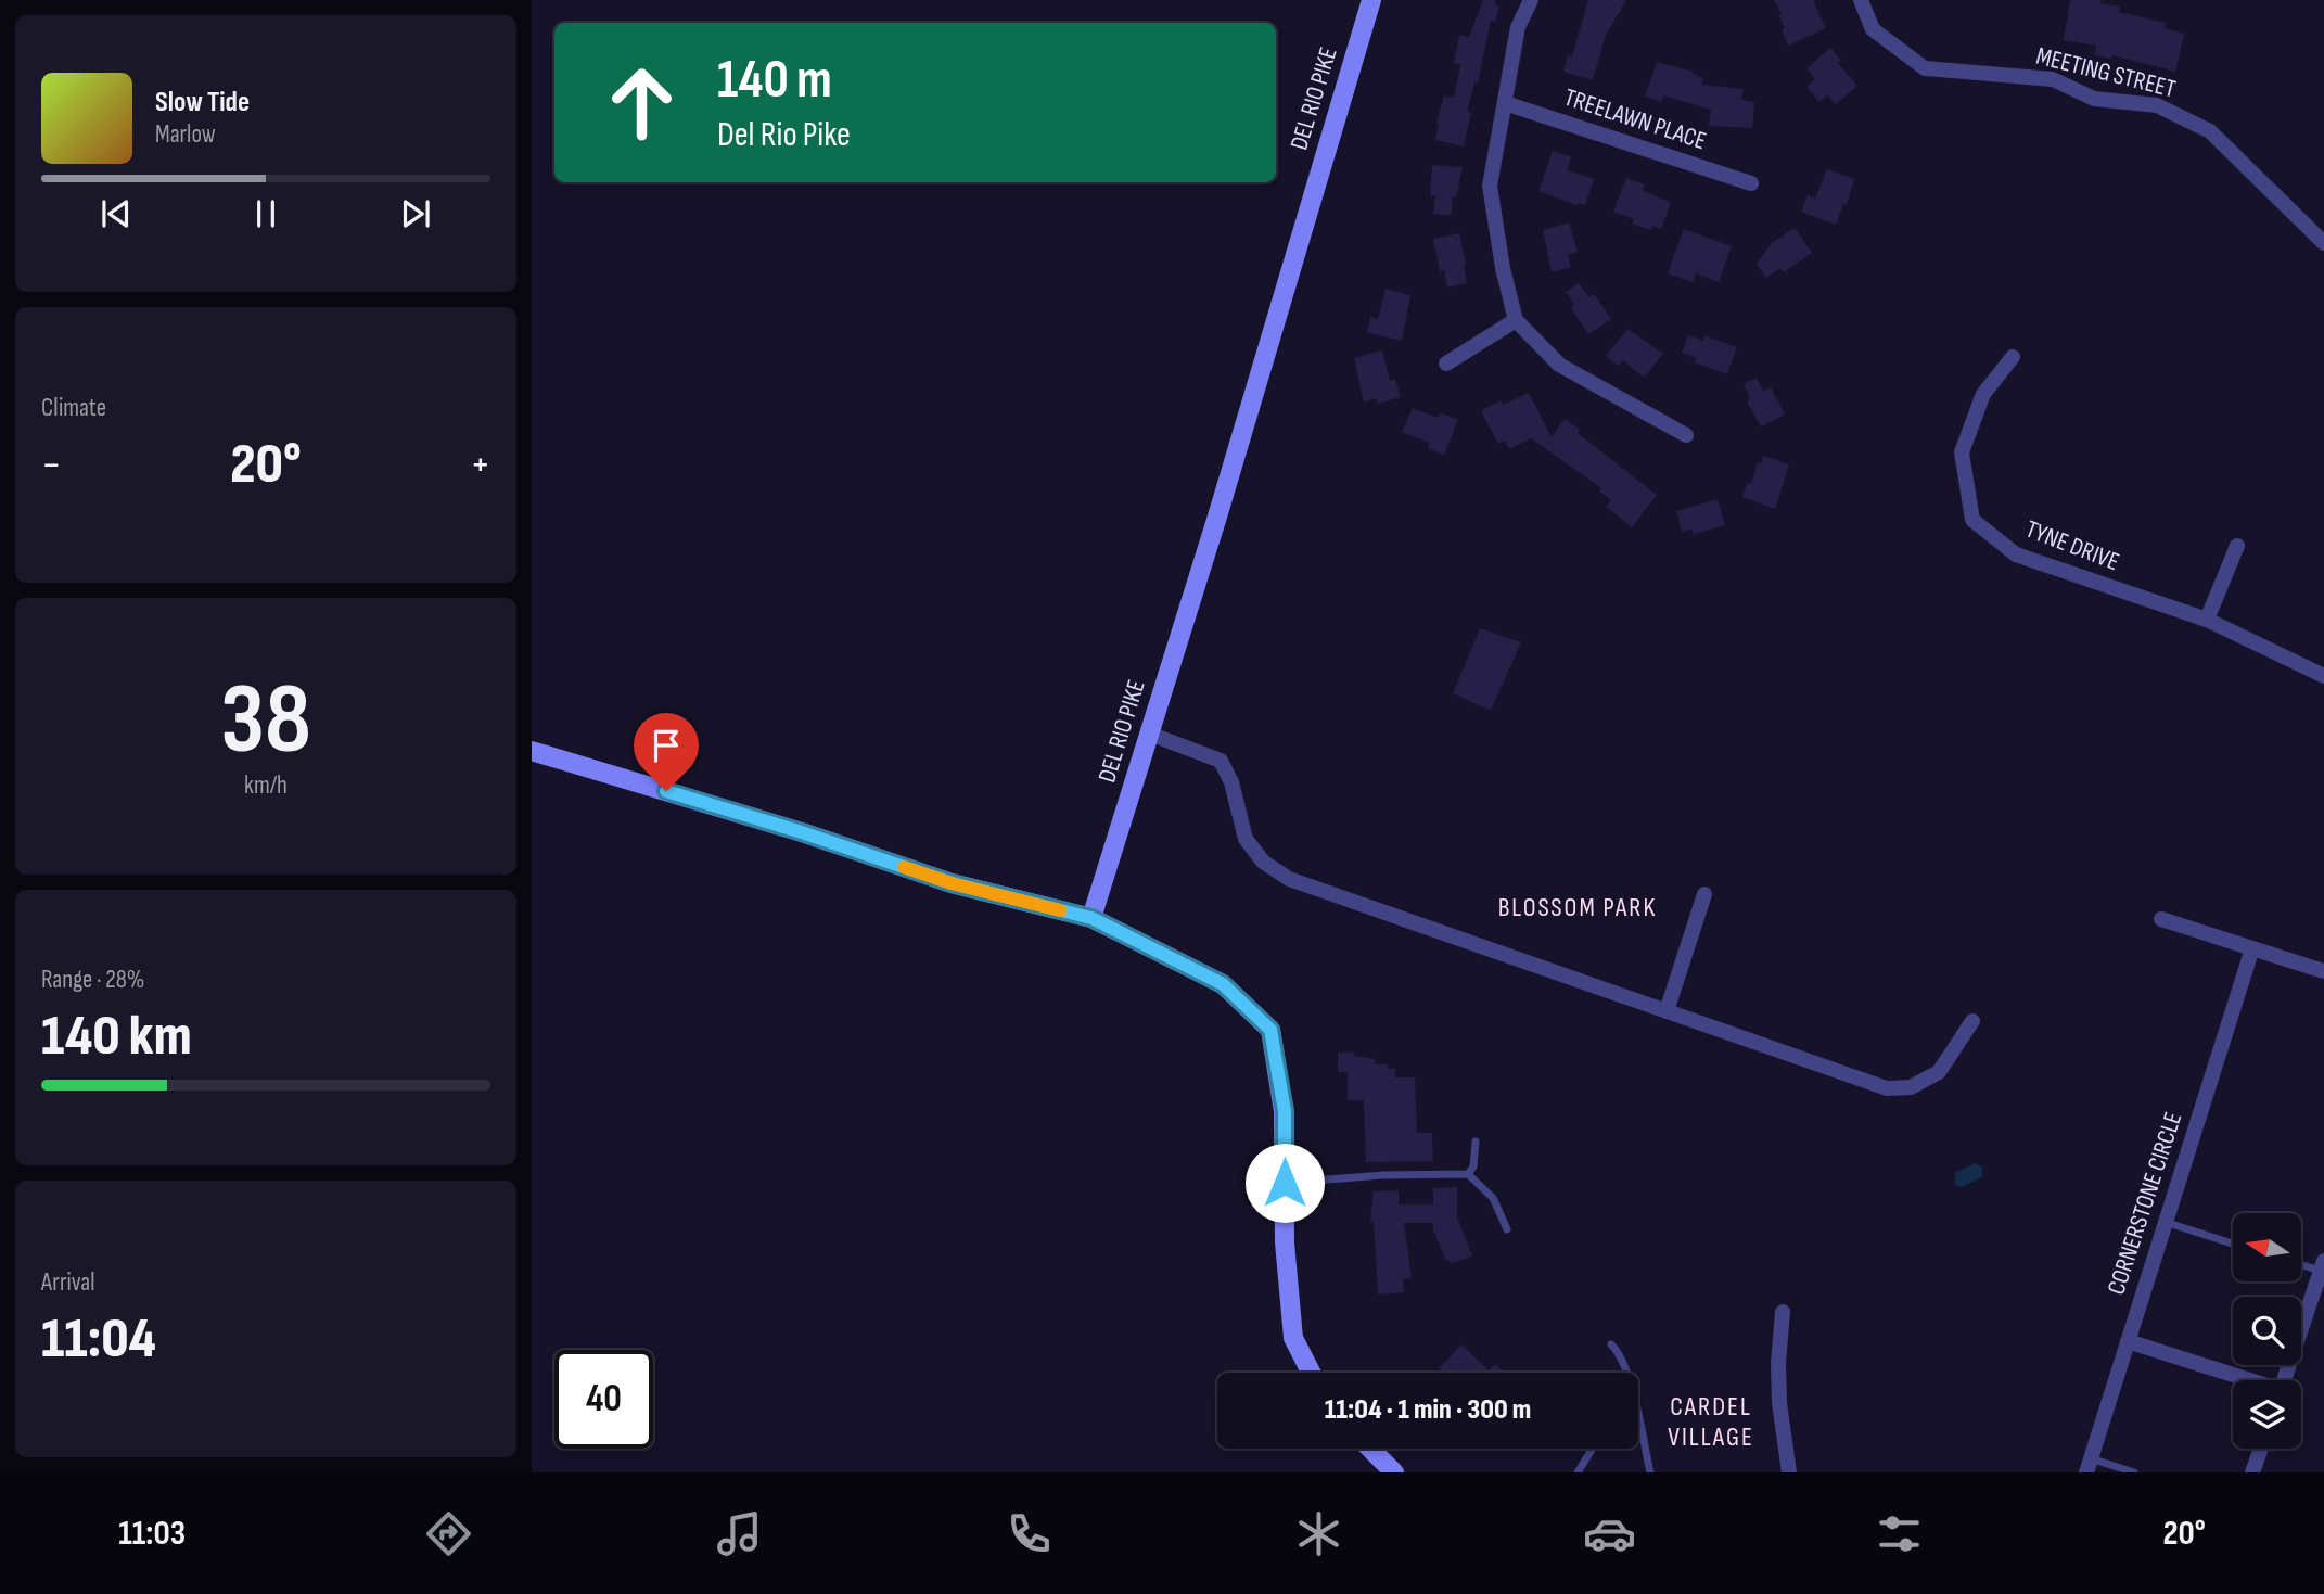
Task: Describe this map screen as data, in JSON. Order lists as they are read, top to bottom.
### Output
{
  "streets": {
    "street": [
      "MEETING STREET",
      "DEL RIO PIKE",
      "TREELAWN PLACE",
      "TYNE DRIVE",
      "CORNERSTONE CIRCLE"
    ]
  },
  "districts": ["BLOSSOM PARK", "CARDEL VILLAGE"],
  "north": "left",
  "page": {
    "turn": ["140 m", "Del Rio Pike"],
    "song": ["Slow Tide", "Marlow"],
    "tile": [
      "Climate",
      ["38", "km/h"],
      ["Range · 28%", "140 km"],
      ["Arrival", "11:04"]
    ],
    "heat": ["−", "20°", "+"],
    "limit": "40",
    "trip": "11:04 · 1 min · 300 m",
    "tabs": ["11:03", "20°"]
  }
}
